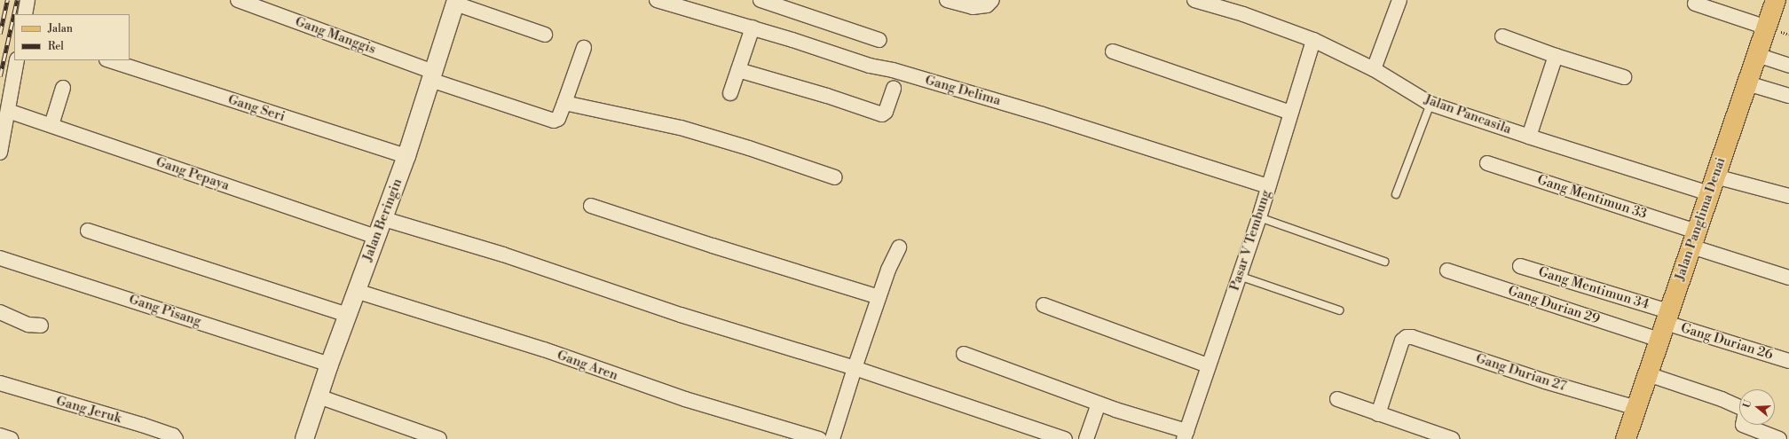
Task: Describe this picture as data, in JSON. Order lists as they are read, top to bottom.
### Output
{
  "streets": {
    "main road": ["Jalan Panglima Denai"],
    "street": [
      "Gang Manggis",
      "Gang Delima",
      "Gang Seri",
      "Jalan Pancasila",
      "Gang Pepaya",
      "Gang Mentimun 33",
      "Jalan Beringin",
      "Pasar V Tembung",
      "Gang Mentimun 34",
      "Gang Durian 29",
      "Gang Pisang",
      "Gang Durian 26",
      "Gang Aren",
      "Gang Durian 27",
      "Gang Jeruk"
    ]
  },
  "crossings": [
    ["Gang Manggis", "Jalan Beringin"],
    ["Gang Delima", "Pasar V Tembung"],
    ["Gang Seri", "Jalan Beringin"],
    ["Jalan Pancasila", "Jalan Panglima Denai"],
    ["Jalan Pancasila", "Pasar V Tembung"],
    ["Gang Pepaya", "Jalan Beringin"],
    ["Gang Mentimun 33", "Jalan Panglima Denai"],
    ["Jalan Panglima Denai", "Gang Mentimun 34"],
    ["Jalan Panglima Denai", "Gang Durian 29"],
    ["Jalan Panglima Denai", "Gang Durian 26"],
    ["Jalan Panglima Denai", "Gang Durian 27"],
    ["Jalan Beringin", "Gang Pisang"],
    ["Jalan Beringin", "Gang Aren"],
    ["Gang Mentimun 34", "Gang Durian 29"],
    ["Gang Mentimun 34", "Gang Durian 26"],
    ["Gang Durian 29", "Gang Durian 26"]
  ],
  "legend": ["Jalan", "Rel"],
  "north": "left"
}
